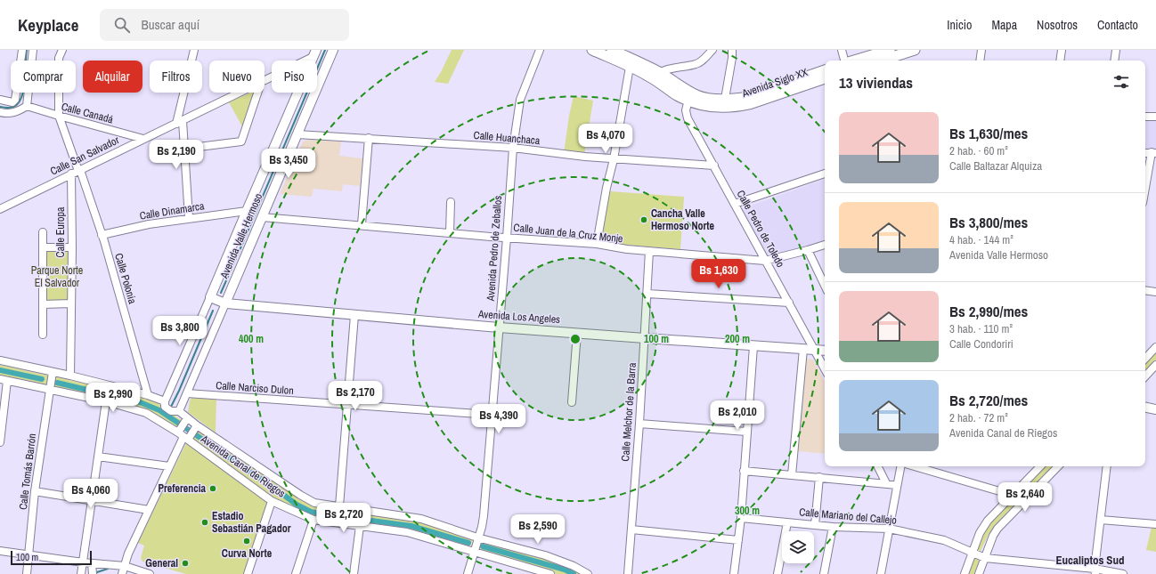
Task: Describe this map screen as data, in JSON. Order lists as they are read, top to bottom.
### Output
{
  "streets": {
    "highway": ["Avenida Siglo XX"],
    "main road": ["Avenida Valle Hermoso", "Avenida Los Angeles"],
    "street": [
      "Calle Canadá",
      "Calle Huanchaca",
      "Calle San Salvador",
      "Calle Dinamarca",
      "Calle Pedro de Toledo",
      "Calle Europa",
      "Calle Juan de la Cruz Monje",
      "Avenida Pedro de Zeballos",
      "Calle Polonia",
      "Calle Narciso Dulon",
      "Calle Melchor de la Barra",
      "Avenida Canal de Riegos",
      "Calle Tomás Barrón",
      "Calle Mariano del Callejo"
    ]
  },
  "crossings": [
    ["Avenida Siglo XX", "Calle Pedro de Toledo"],
    ["Calle Canadá", "Calle San Salvador"],
    ["Calle Canadá", "Calle Polonia"],
    ["Calle Huanchaca", "Calle Pedro de Toledo"],
    ["Calle Huanchaca", "Avenida Valle Hermoso"],
    ["Calle Huanchaca", "Avenida Pedro de Zeballos"],
    ["Calle San Salvador", "Calle Europa"],
    ["Calle San Salvador", "Avenida Valle Hermoso"],
    ["Calle San Salvador", "Calle Polonia"],
    ["Calle Dinamarca", "Avenida Valle Hermoso"],
    ["Calle Dinamarca", "Calle Polonia"],
    ["Calle Pedro de Toledo", "Calle Juan de la Cruz Monje"],
    ["Calle Pedro de Toledo", "Avenida Los Angeles"],
    ["Calle Europa", "Avenida Canal de Riegos"],
    ["Calle Juan de la Cruz Monje", "Avenida Valle Hermoso"],
    ["Calle Juan de la Cruz Monje", "Avenida Pedro de Zeballos"],
    ["Calle Juan de la Cruz Monje", "Calle Melchor de la Barra"],
    ["Avenida Valle Hermoso", "Avenida Los Angeles"],
    ["Avenida Valle Hermoso", "Calle Narciso Dulon"],
    ["Avenida Valle Hermoso", "Avenida Canal de Riegos"],
    ["Avenida Pedro de Zeballos", "Avenida Los Angeles"],
    ["Avenida Pedro de Zeballos", "Calle Narciso Dulon"],
    ["Avenida Pedro de Zeballos", "Avenida Canal de Riegos"],
    ["Calle Polonia", "Avenida Canal de Riegos"],
    ["Avenida Los Angeles", "Calle Melchor de la Barra"],
    ["Avenida Canal de Riegos", "Calle Tomás Barrón"]
  ],
  "districts": ["Eucaliptos Sud"],
  "parks": ["Parque Norte El Salvador"],
  "places": [
    "Cancha Valle Hermoso Norte",
    "Preferencia",
    "Estadio Sebastián Pagador",
    "Curva Norte",
    "General"
  ],
  "scale_bar": "100 m",
  "page": {
    "header": "Keyplace",
    "search": "Buscar aquí",
    "nav": [
      "Inicio",
      "Mapa",
      "Nosotros",
      "Contacto"
    ],
    "chip": [
      "Comprar",
      "Alquilar",
      "Filtros",
      "Nuevo",
      "Piso"
    ],
    "heading": "13 viviendas",
    "list": [
      {
        "name": "Bs 1,630/mes",
        "note": "2 hab. · 60 m² · Calle Baltazar Alquiza"
      },
      {
        "name": "Bs 3,800/mes",
        "note": "4 hab. · 144 m² · Avenida Valle Hermoso"
      },
      {
        "name": "Bs 2,990/mes",
        "note": "3 hab. · 110 m² · Calle Condoriri"
      },
      {
        "name": "Bs 2,720/mes",
        "note": "2 hab. · 72 m² · Avenida Canal de Riegos"
      }
    ],
    "price": [
      "Bs 4,070",
      "Bs 2,190",
      "Bs 3,450",
      "Bs 1,630",
      "Bs 3,800",
      "Bs 2,170",
      "Bs 2,990",
      "Bs 2,010",
      "Bs 4,390",
      "Bs 4,060",
      "Bs 2,640",
      "Bs 2,720",
      "Bs 2,590"
    ],
    "scale": "100 m"
  },
  "rings": [
    "100 m",
    "200 m",
    "400 m",
    "300 m"
  ]
}
